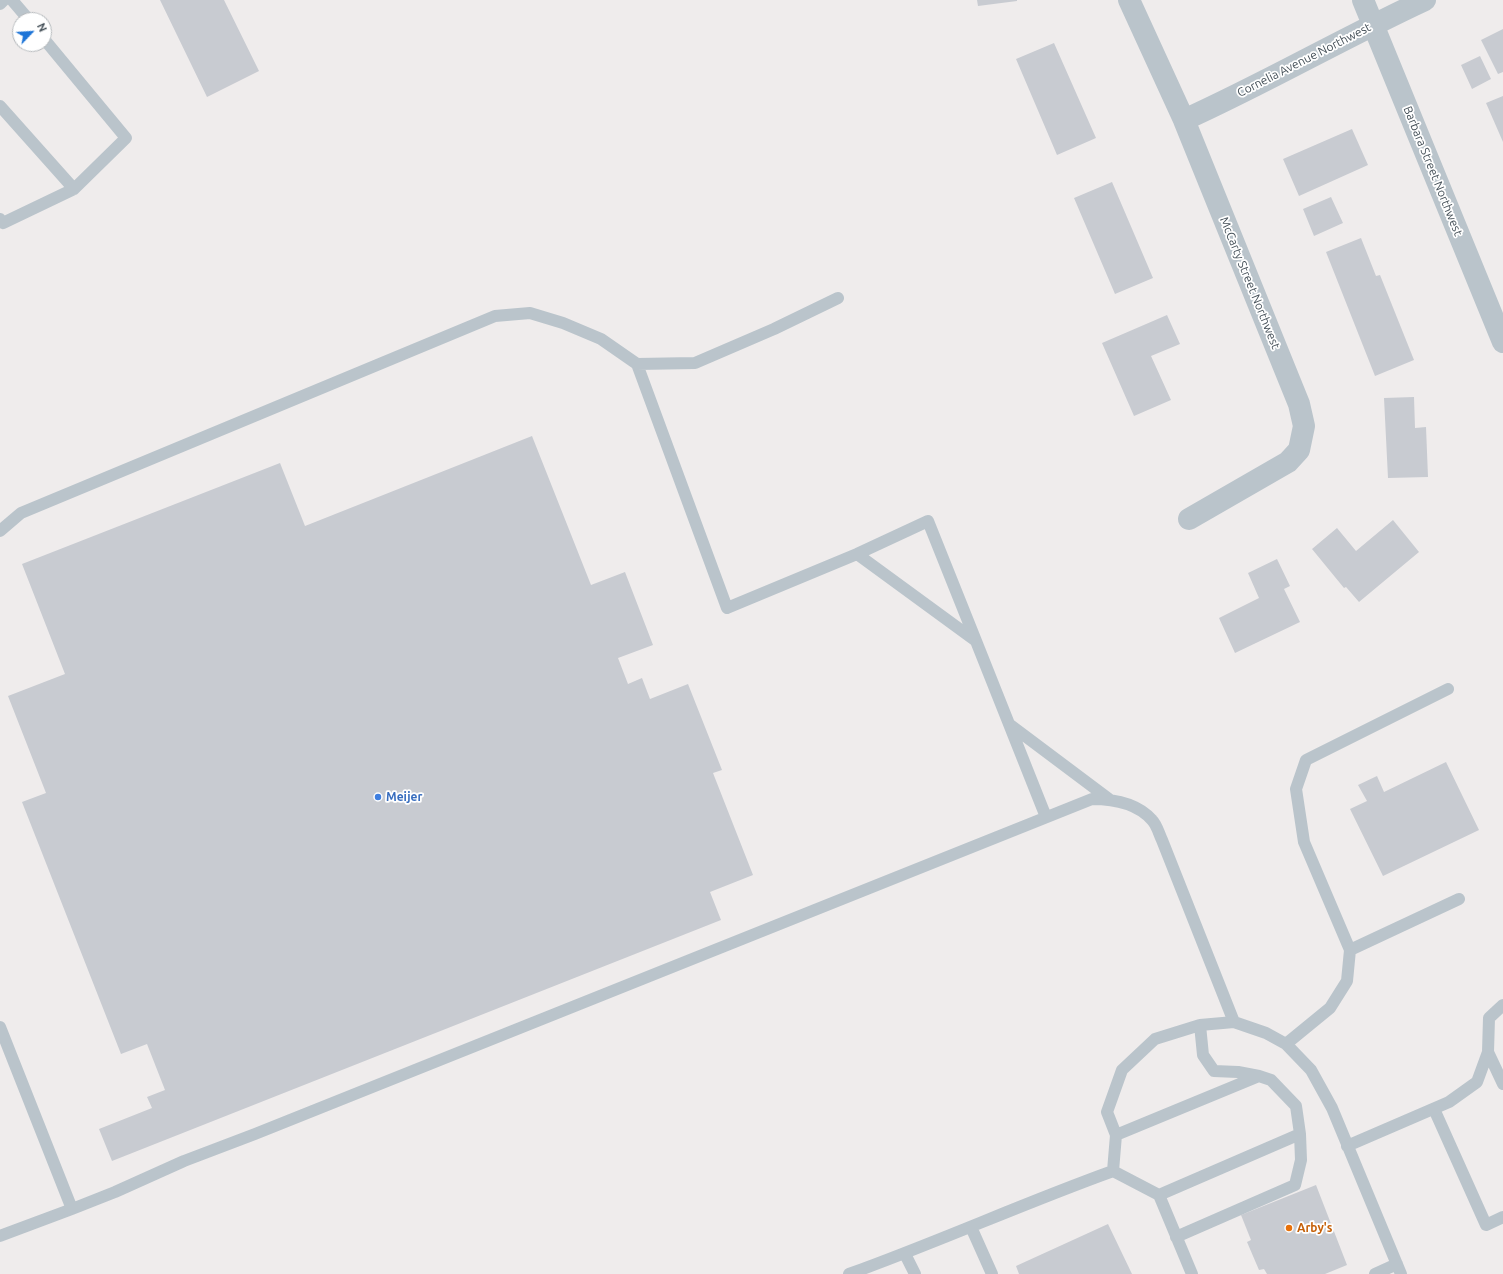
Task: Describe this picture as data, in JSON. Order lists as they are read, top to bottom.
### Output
{
  "streets": {
    "street": ["Cornelia Avenue Northwest", "Barbara Street Northwest", "McCarty Street Northwest"]
  },
  "crossings": [
    ["Cornelia Avenue Northwest", "Barbara Street Northwest"],
    ["Cornelia Avenue Northwest", "McCarty Street Northwest"]
  ],
  "places": ["Meijer", "Arby's"],
  "north": "top right"
}
